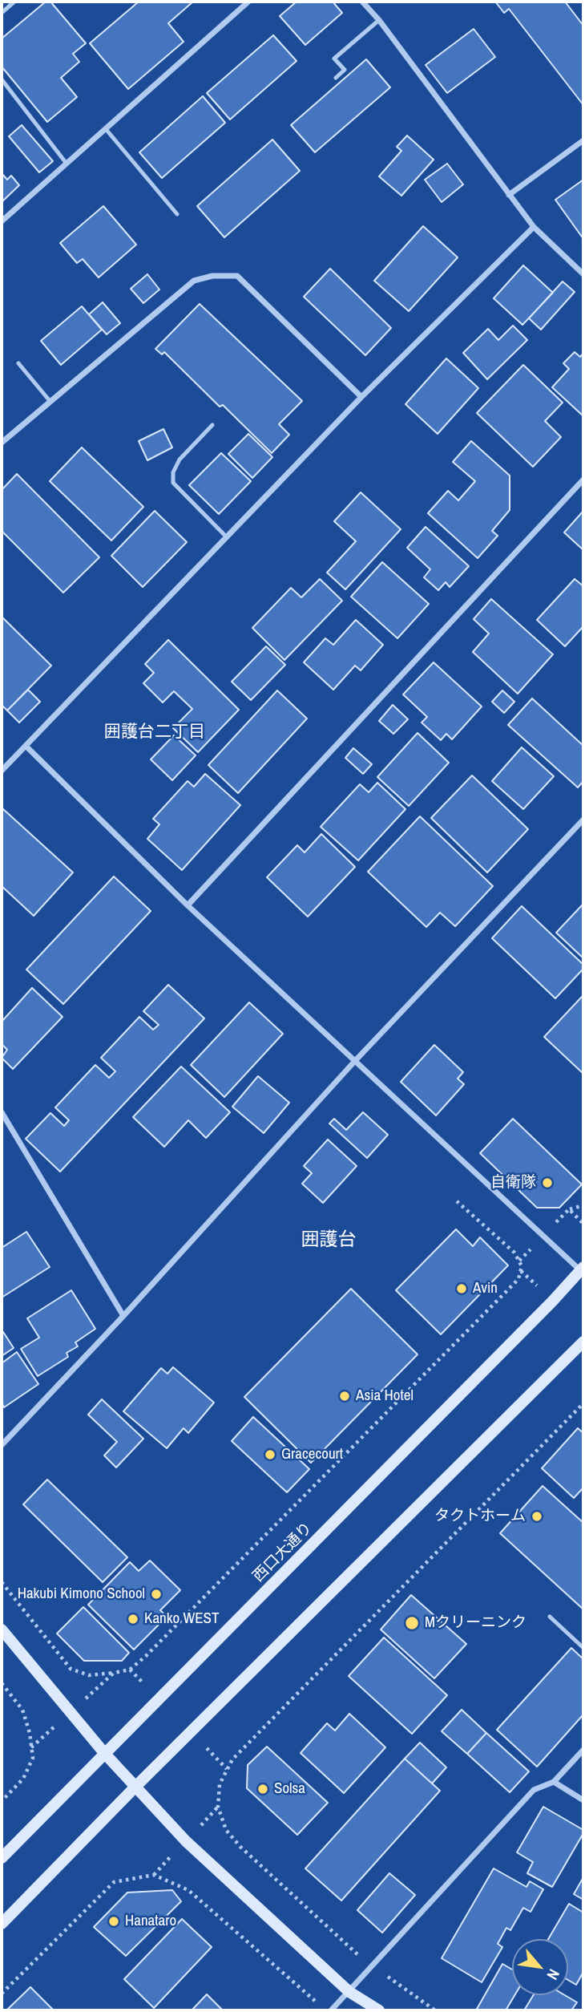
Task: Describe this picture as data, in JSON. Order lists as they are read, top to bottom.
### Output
{
  "streets": {
    "street": ["西口大通り"]
  },
  "districts": ["囲護台二丁目", "囲護台"],
  "places": [
    "自衛隊",
    "Avin",
    "Asia Hotel",
    "Gracecourt",
    "タクトホーム",
    "Hakubi Kimono School",
    "Kanko WEST",
    "Mクリーニンク",
    "Solsa",
    "Hanataro"
  ],
  "north": "bottom right"
}
